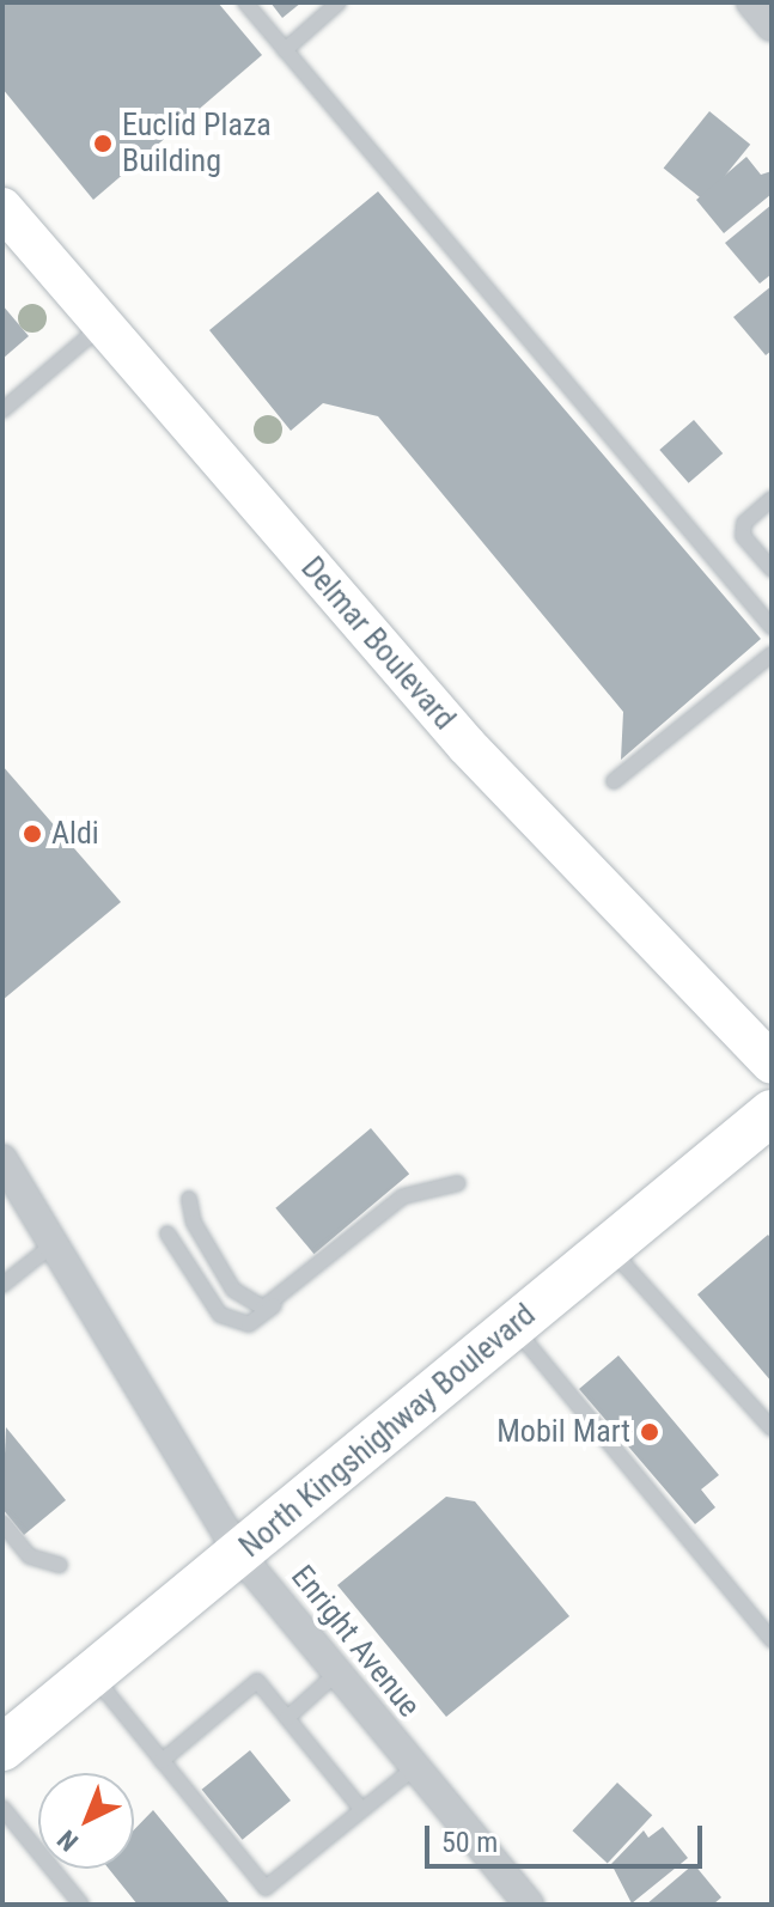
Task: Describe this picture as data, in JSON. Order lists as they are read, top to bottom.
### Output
{
  "streets": {
    "main road": ["Delmar Boulevard", "North Kingshighway Boulevard"],
    "street": ["Enright Avenue"]
  },
  "crossings": [
    ["North Kingshighway Boulevard", "Enright Avenue"]
  ],
  "places": ["Euclid Plaza Building", "Aldi", "Mobil Mart"],
  "scale_bar": "50 m",
  "north": "bottom left"
}
